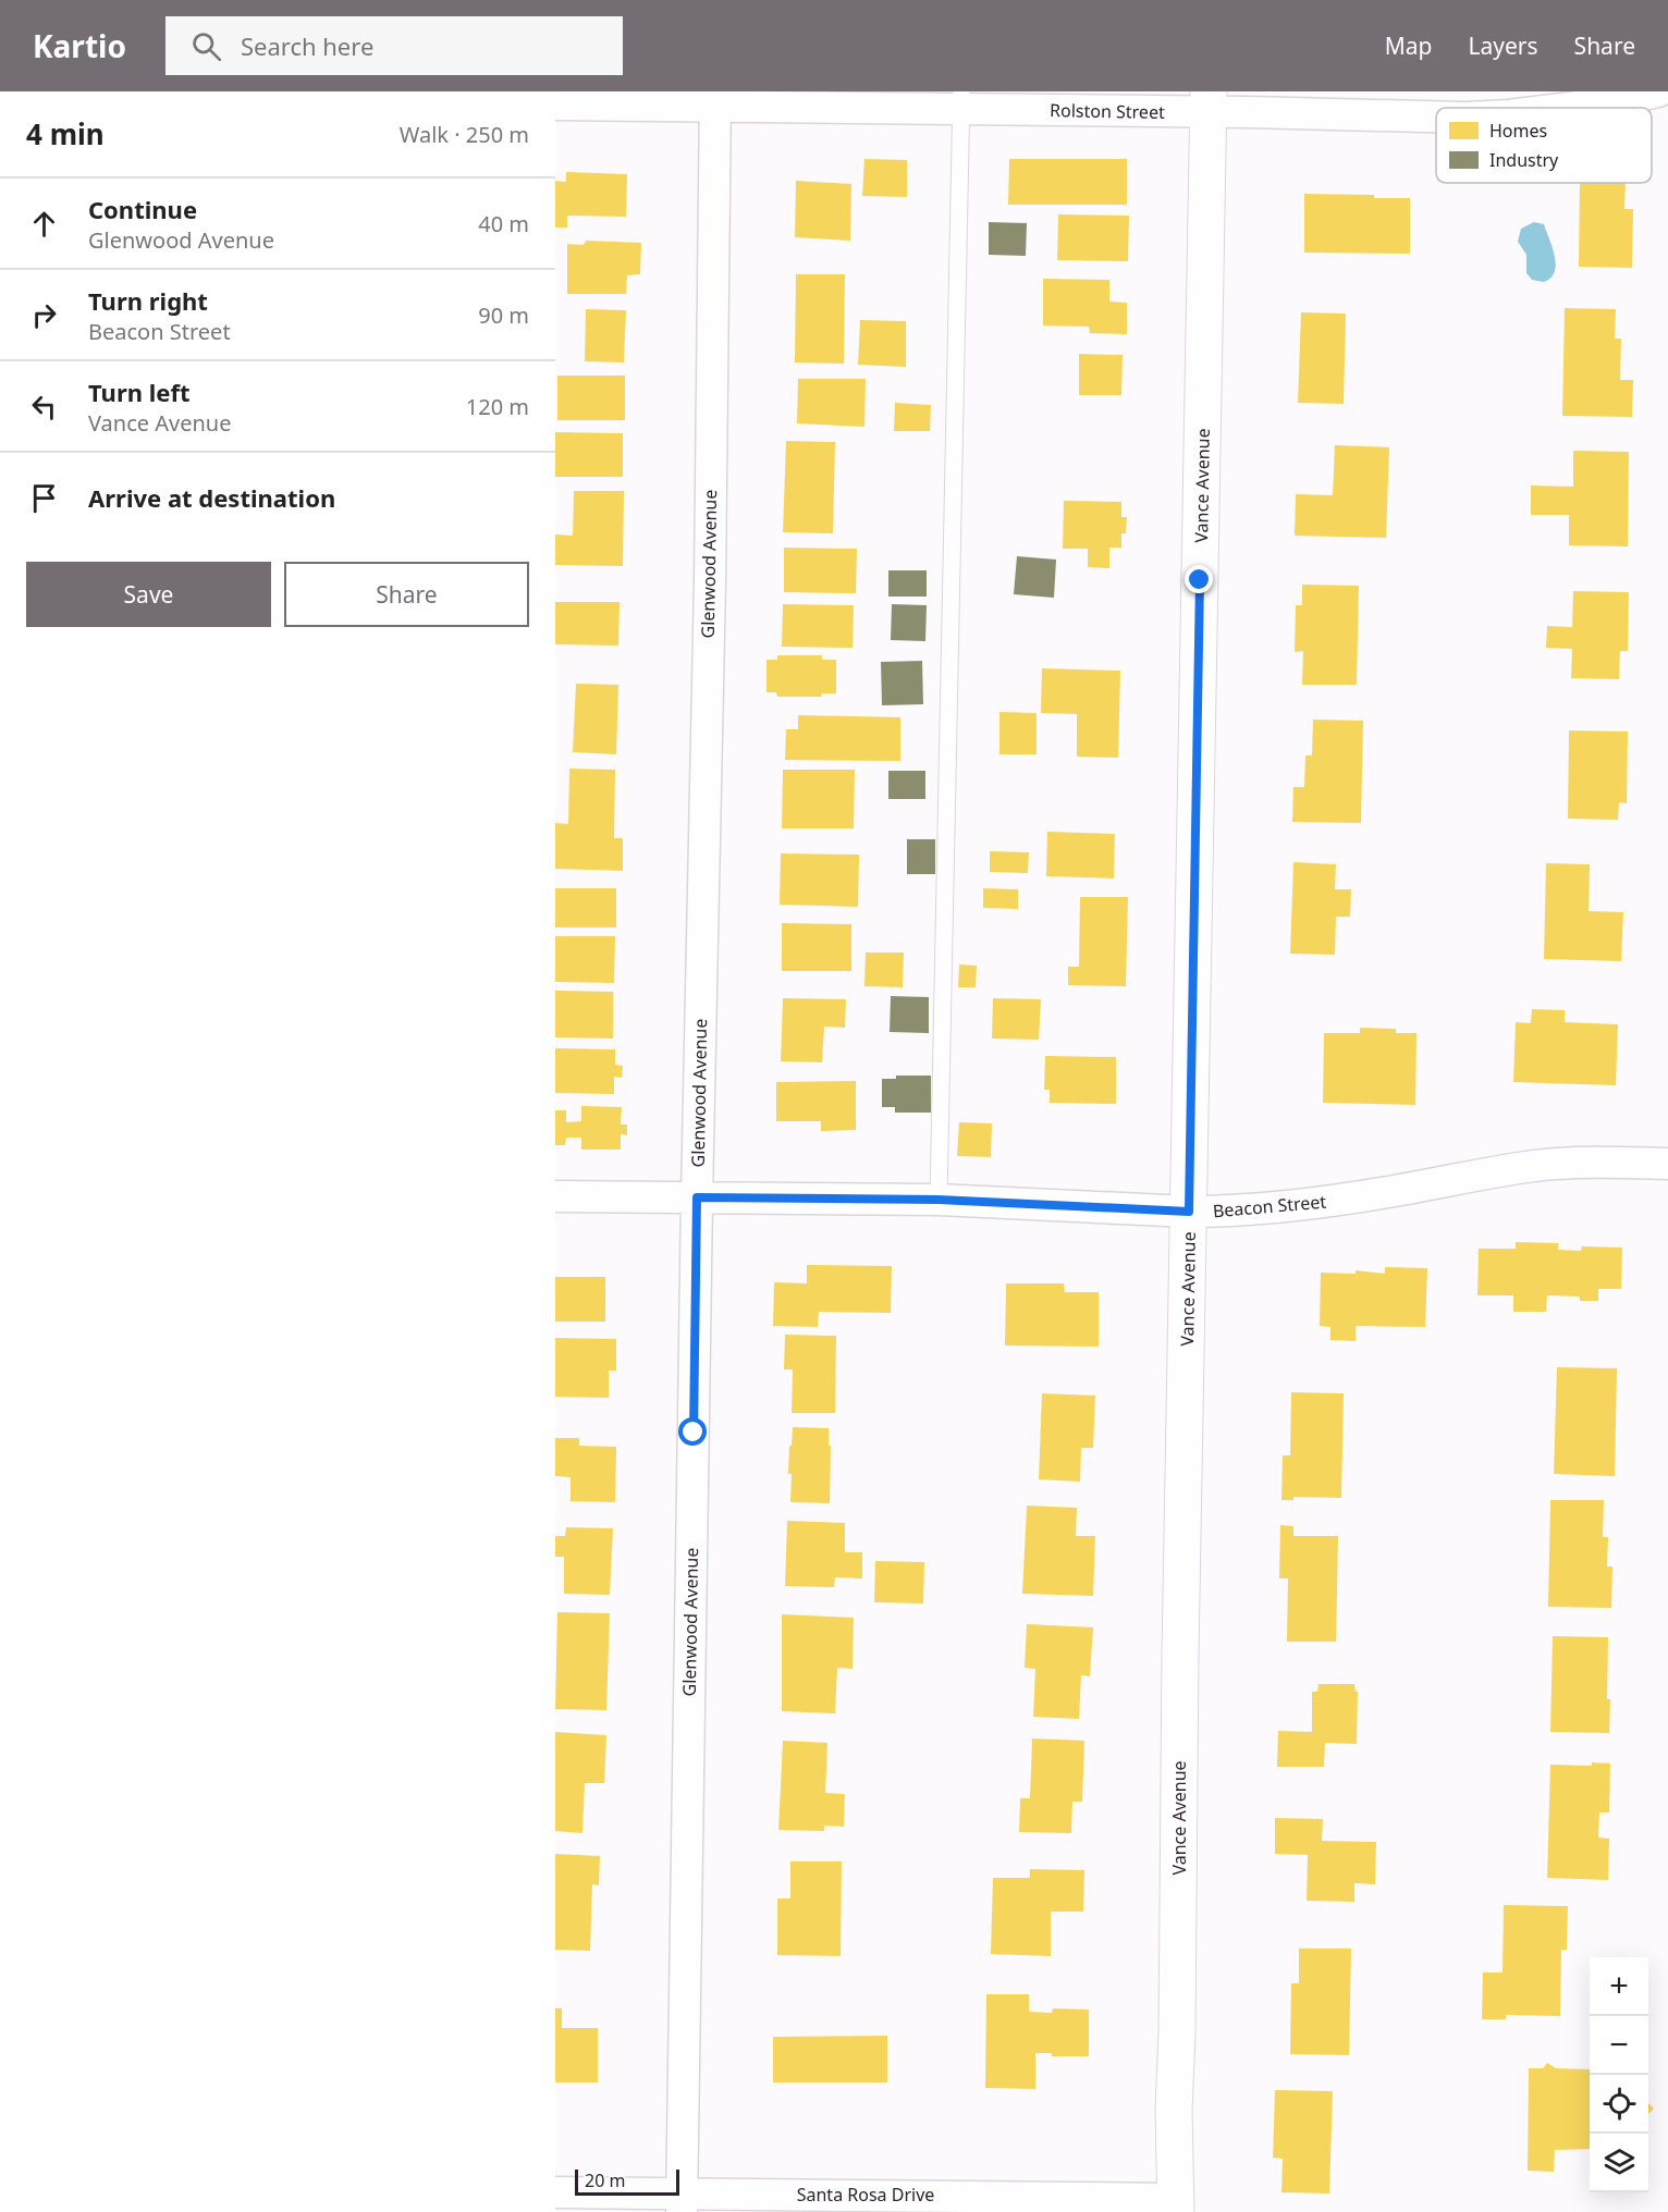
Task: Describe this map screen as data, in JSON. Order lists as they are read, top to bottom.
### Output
{
  "streets": {
    "street": [
      "Rolston Street",
      "Vance Avenue",
      "Glenwood Avenue",
      "Beacon Street",
      "Santa Rosa Drive"
    ]
  },
  "crossings": [
    ["Rolston Street", "Vance Avenue"],
    ["Rolston Street", "Glenwood Avenue"],
    ["Vance Avenue", "Beacon Street"],
    ["Vance Avenue", "Santa Rosa Drive"],
    ["Glenwood Avenue", "Beacon Street"],
    ["Glenwood Avenue", "Santa Rosa Drive"]
  ],
  "legend": ["Homes", "Industry"],
  "scale_bar": "20 m",
  "page": {
    "header": "Kartio",
    "search": "Search here",
    "nav": ["Map", "Layers", "Share"],
    "heading": ["4 min", "Walk · 250 m"],
    "list": [
      ["Continue", "Glenwood Avenue", "40 m"],
      ["Turn right", "Beacon Street", "90 m"],
      ["Turn left", "Vance Avenue", "120 m"],
      "Arrive at destination"
    ],
    "buttons": ["Save", "Share"],
    "map_buttons": ["+", "−"],
    "scale": "20 m"
  }
}
